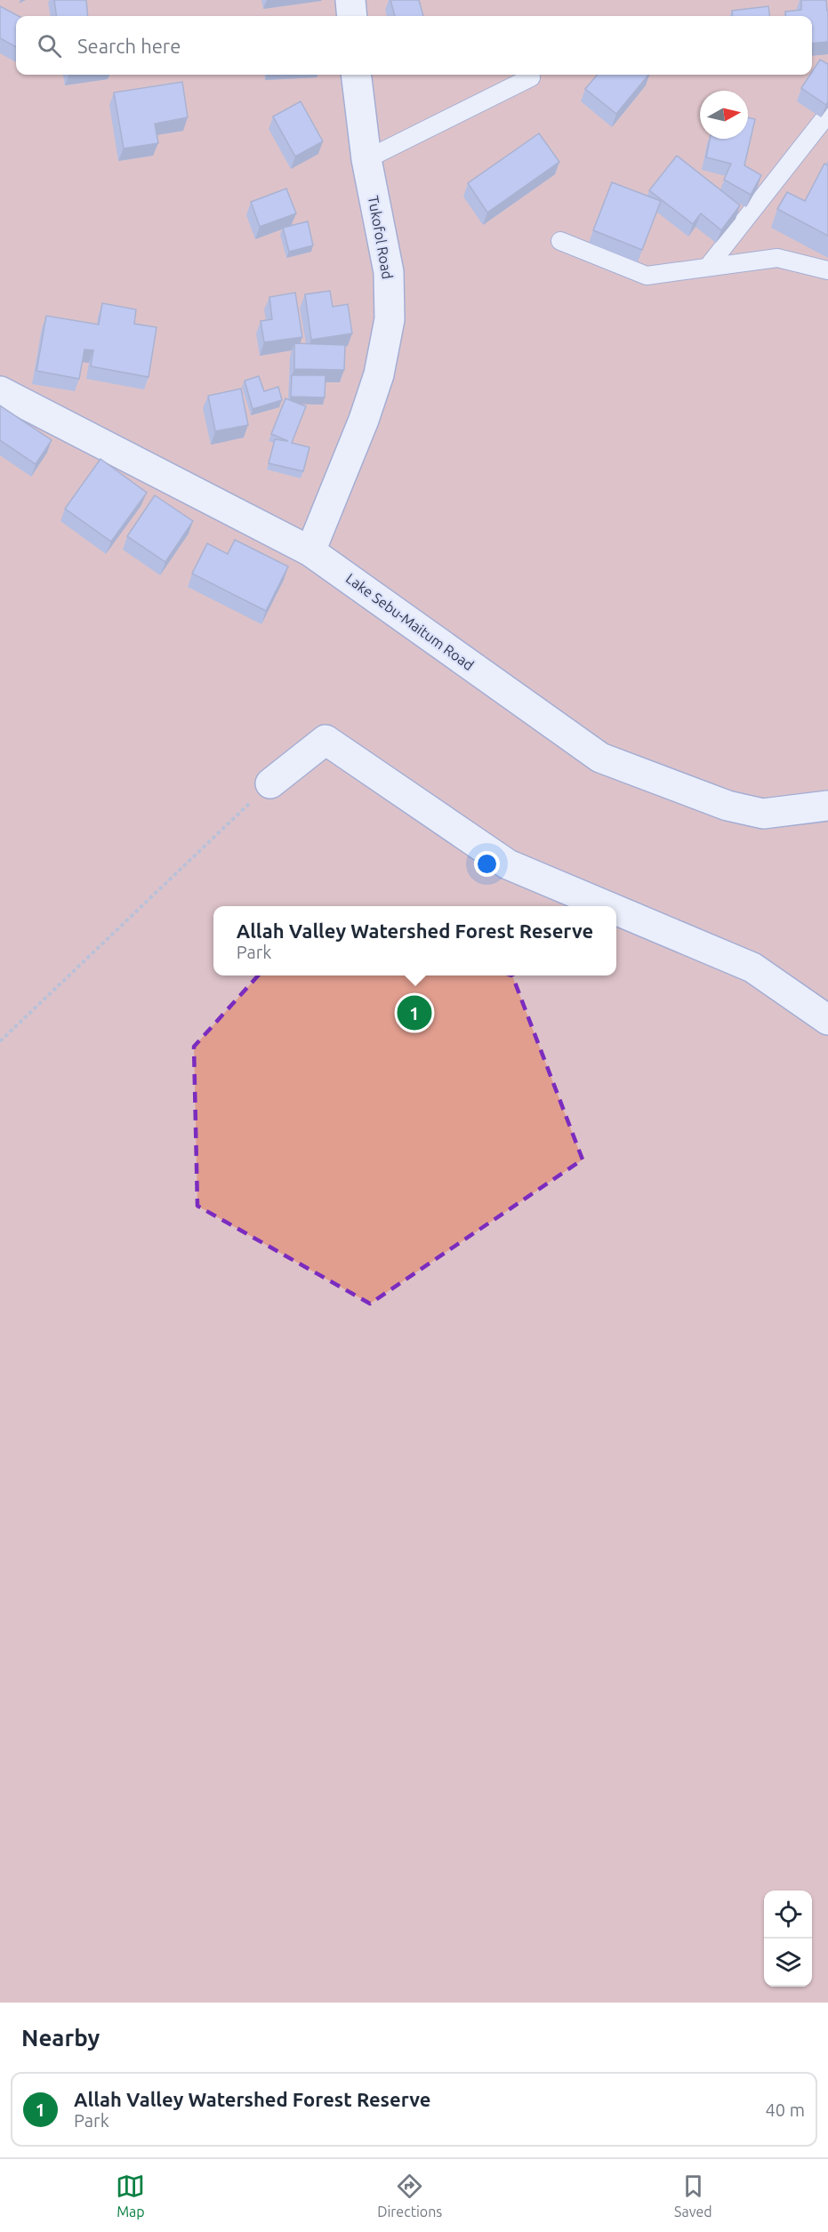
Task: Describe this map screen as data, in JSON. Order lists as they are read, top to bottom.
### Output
{
  "streets": {
    "street": ["Tukofol Road", "Lake Sebu-Maitum Road"]
  },
  "crossings": [
    ["Tukofol Road", "Lake Sebu-Maitum Road"]
  ],
  "north": "right",
  "page": {
    "search": "Search here",
    "popup": ["Allah Valley Watershed Forest Reserve", "Park"],
    "pins": "1",
    "heading": "Nearby",
    "list": [
      {
        "mark": "1",
        "name": "Allah Valley Watershed Forest Reserve",
        "note": "Park",
        "value": "40 m"
      }
    ],
    "nav": ["Map", "Directions", "Saved"]
  }
}
